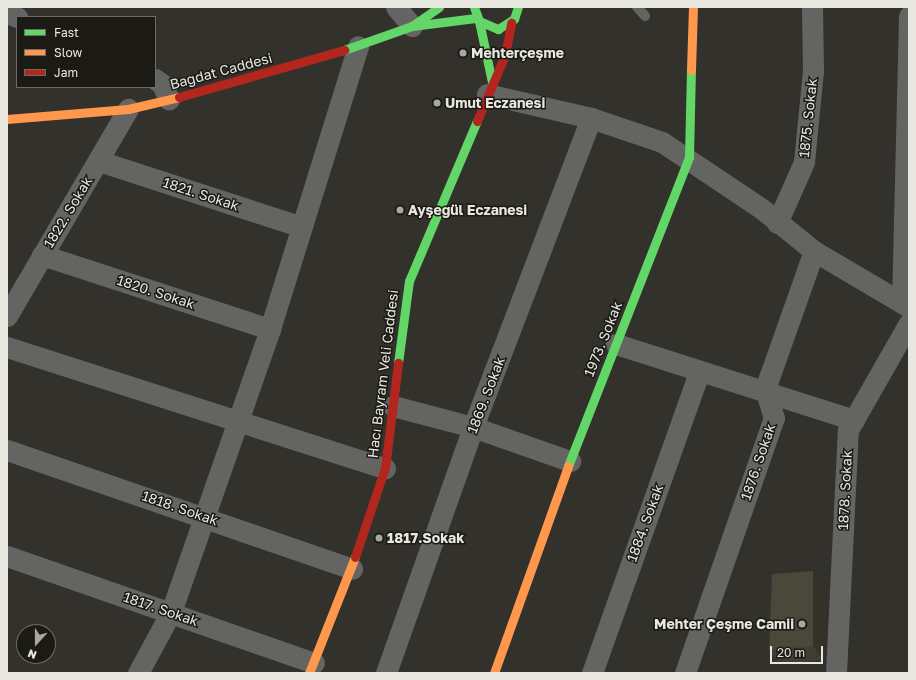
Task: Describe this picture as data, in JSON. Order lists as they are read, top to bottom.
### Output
{
  "streets": {
    "main road": ["Bağdat Caddesi", "1973. Sokak", "Hacı Bayram Veli Caddesi"],
    "street": [
      "1875. Sokak",
      "1821. Sokak",
      "1822. Sokak",
      "1820. Sokak",
      "1869. Sokak",
      "1876. Sokak",
      "1878. Sokak",
      "1818. Sokak",
      "1884. Sokak",
      "1817. Sokak"
    ]
  },
  "crossings": [
    ["Bağdat Caddesi", "1822. Sokak"],
    ["1821. Sokak", "1822. Sokak"],
    ["1822. Sokak", "1820. Sokak"],
    ["Hacı Bayram Veli Caddesi", "1818. Sokak"],
    ["Hacı Bayram Veli Caddesi", "1817. Sokak"]
  ],
  "places": [
    "Mehterçeşme",
    "Umut Eczanesi",
    "Ayşegül Eczanesi",
    "1817.Sokak",
    "Mehter Çeşme Camii"
  ],
  "legend": ["Fast", "Slow", "Jam"],
  "scale_bar": "20 m",
  "north": "bottom"
}
